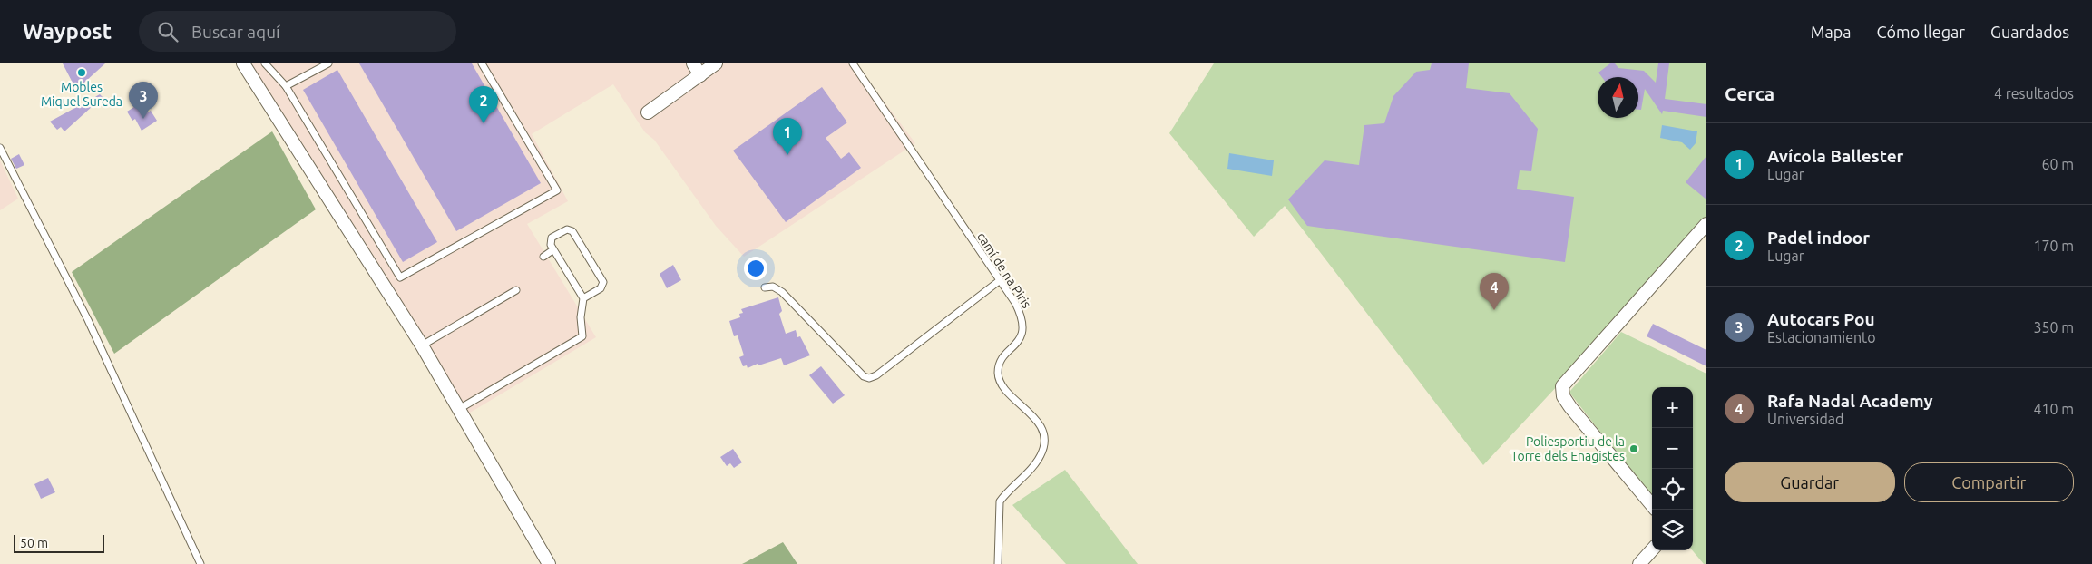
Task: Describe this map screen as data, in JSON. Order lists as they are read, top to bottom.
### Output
{
  "streets": {
    "lane": ["camí de na Piris"]
  },
  "places": ["Mobles Miquel Sureda", "Poliesportiu de la Torre dels Enagistes"],
  "scale_bar": "50 m",
  "north": "top",
  "page": {
    "header": "Waypost",
    "search": "Buscar aquí",
    "nav": ["Mapa", "Cómo llegar", "Guardados"],
    "heading": ["Cerca", "4 resultados"],
    "pins": [
      "3",
      "2",
      "1",
      "4"
    ],
    "list": [
      {
        "mark": "1",
        "name": "Avícola Ballester",
        "note": "Lugar",
        "value": "60 m"
      },
      {
        "mark": "2",
        "name": "Padel indoor",
        "note": "Lugar",
        "value": "170 m"
      },
      {
        "mark": "3",
        "name": "Autocars Pou",
        "note": "Estacionamiento",
        "value": "350 m"
      },
      {
        "mark": "4",
        "name": "Rafa Nadal Academy",
        "note": "Universidad",
        "value": "410 m"
      }
    ],
    "map_buttons": ["+", "−"],
    "buttons": ["Guardar", "Compartir"],
    "scale": "50 m"
  }
}
